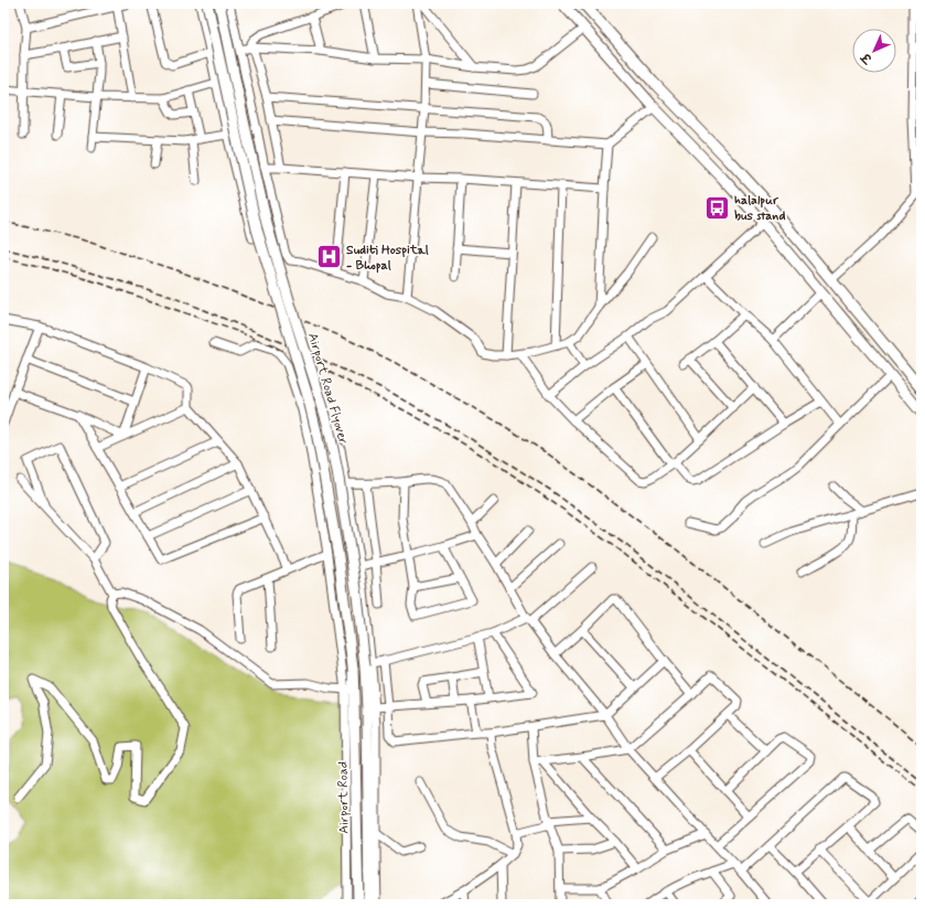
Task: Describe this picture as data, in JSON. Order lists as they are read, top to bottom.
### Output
{
  "streets": {
    "main road": ["Airport Road Flyover", "Airport Road"]
  },
  "crossings": [
    ["Airport Road Flyover", "Airport Road"]
  ],
  "places": {
    "bus stop": ["halalpur bus stand"],
    "hospital": ["Suditi Hospital - Bhopal"]
  },
  "north": "bottom left"
}
